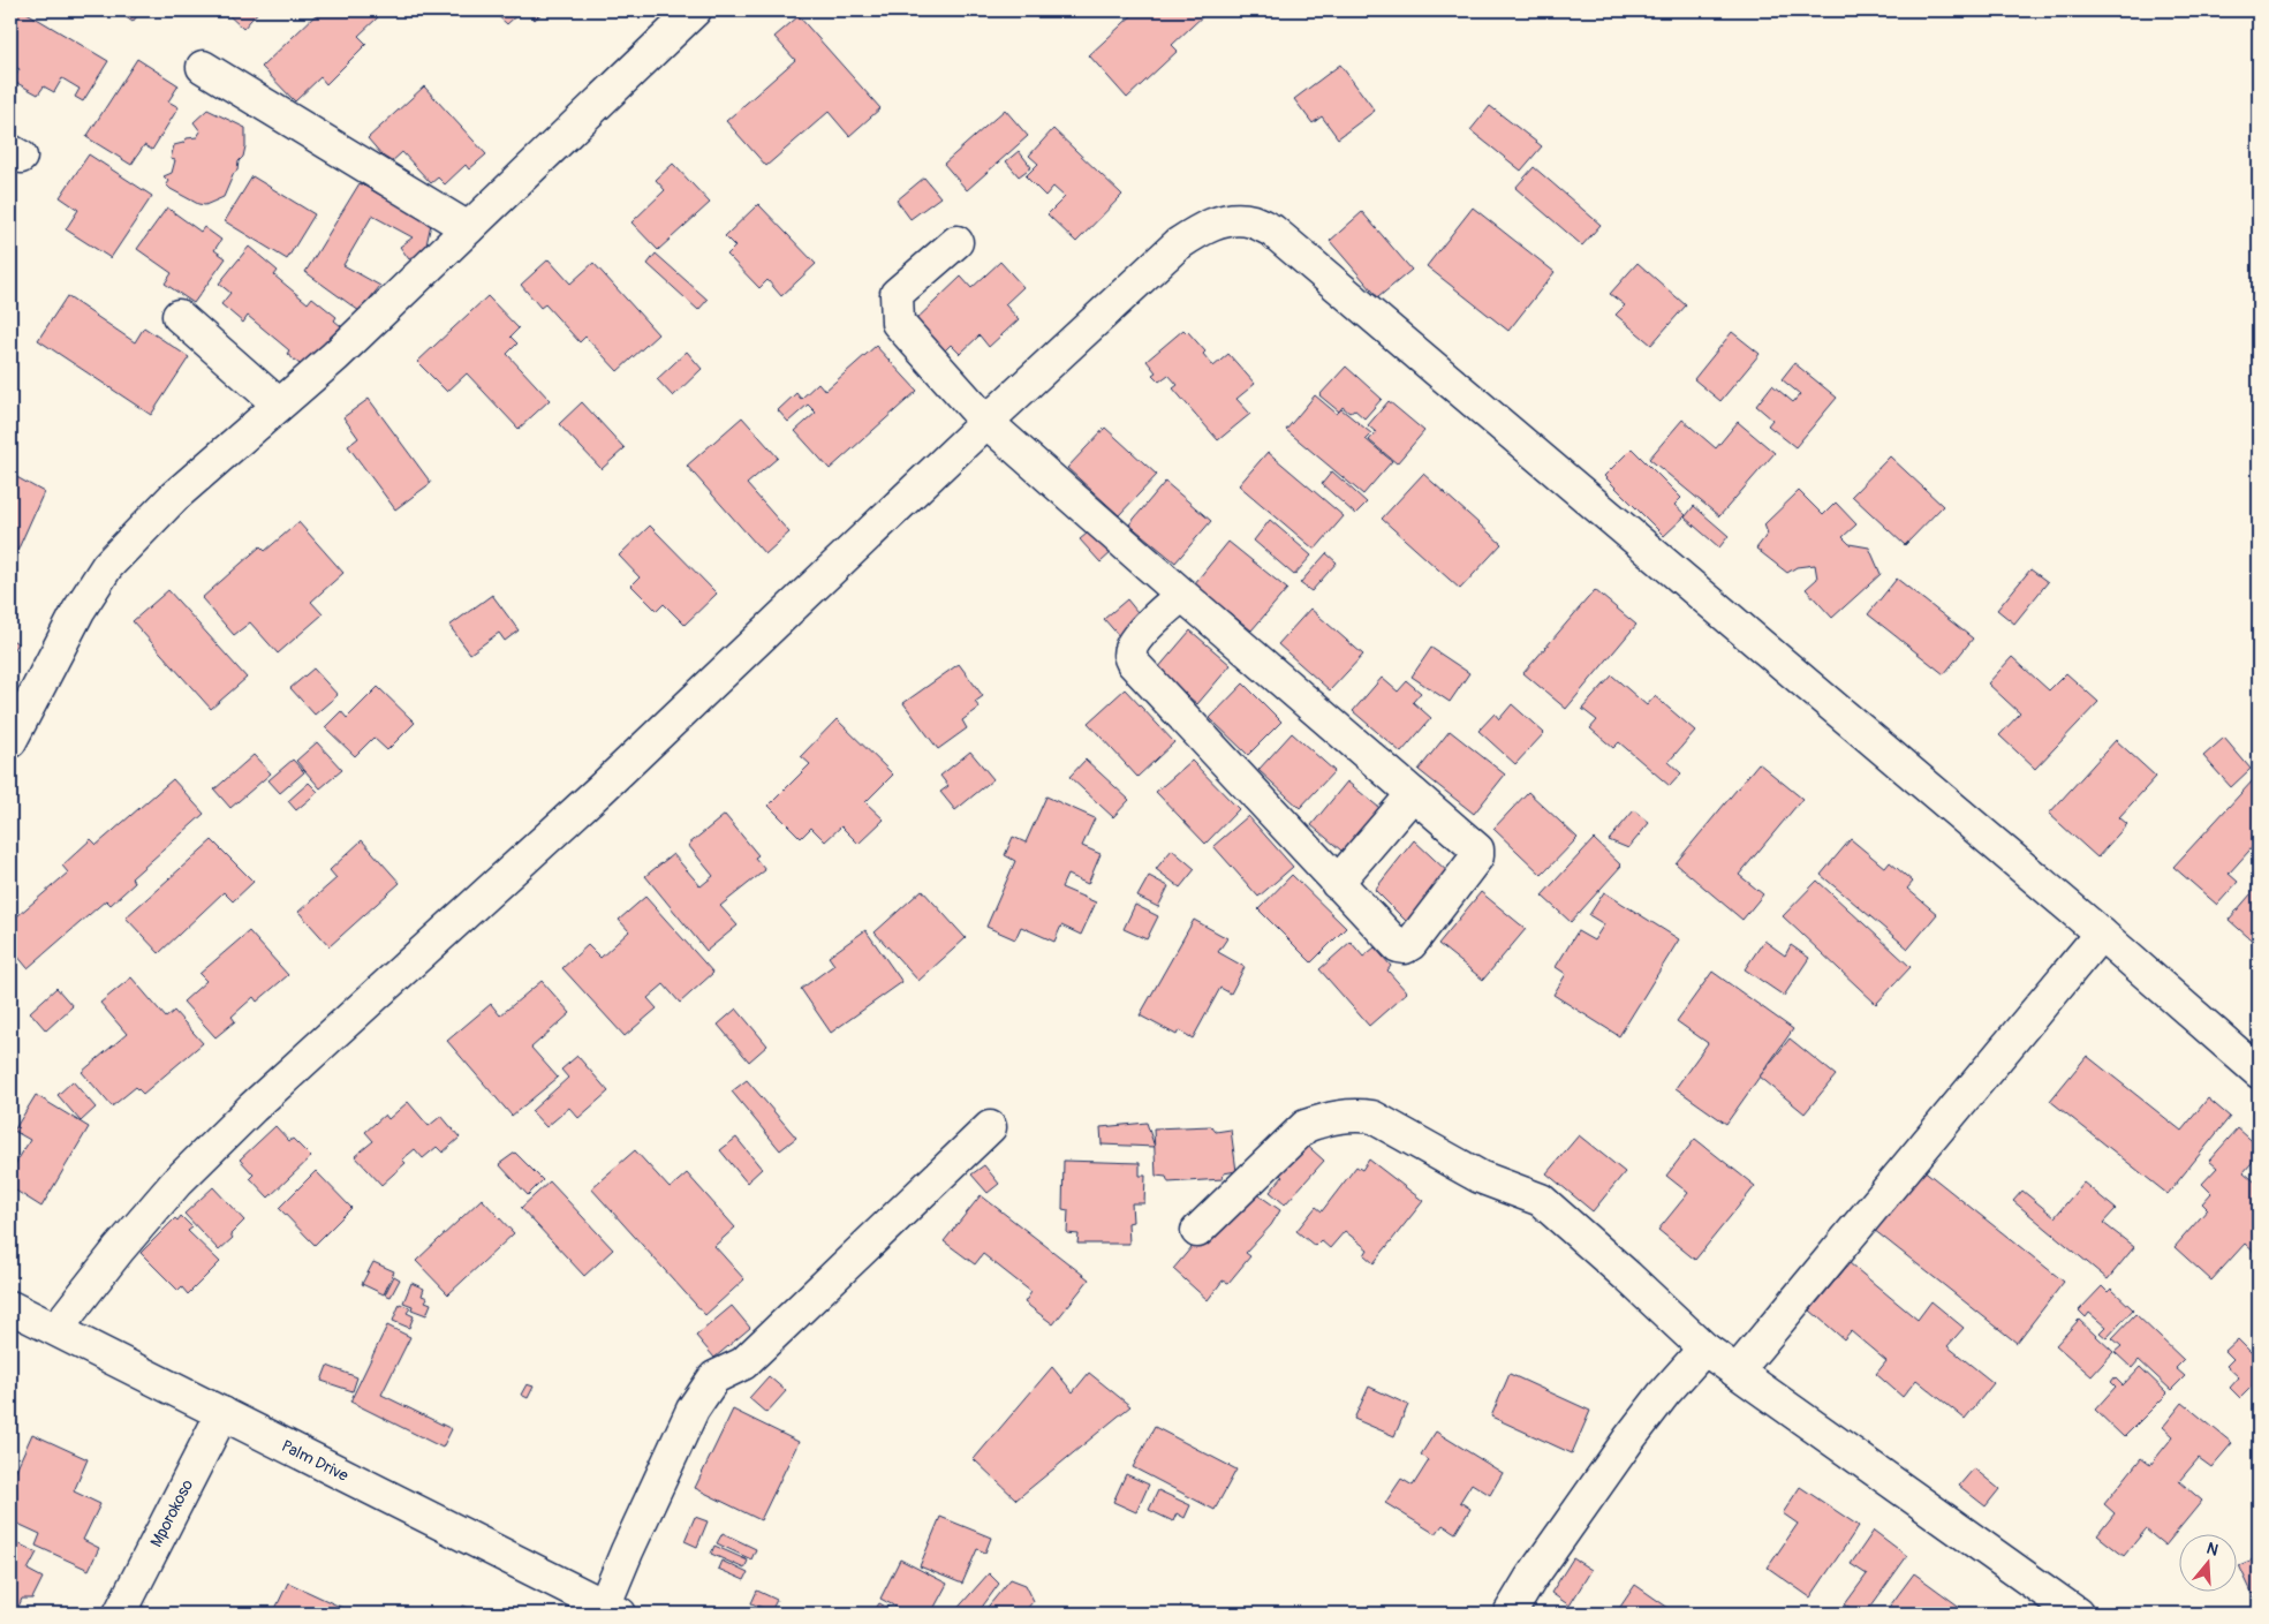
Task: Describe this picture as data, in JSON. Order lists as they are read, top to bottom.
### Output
{
  "streets": {
    "street": ["Palm Drive", "Mporokoso"]
  },
  "crossings": [
    ["Palm Drive", "Mporokoso"]
  ],
  "north": "top"
}
